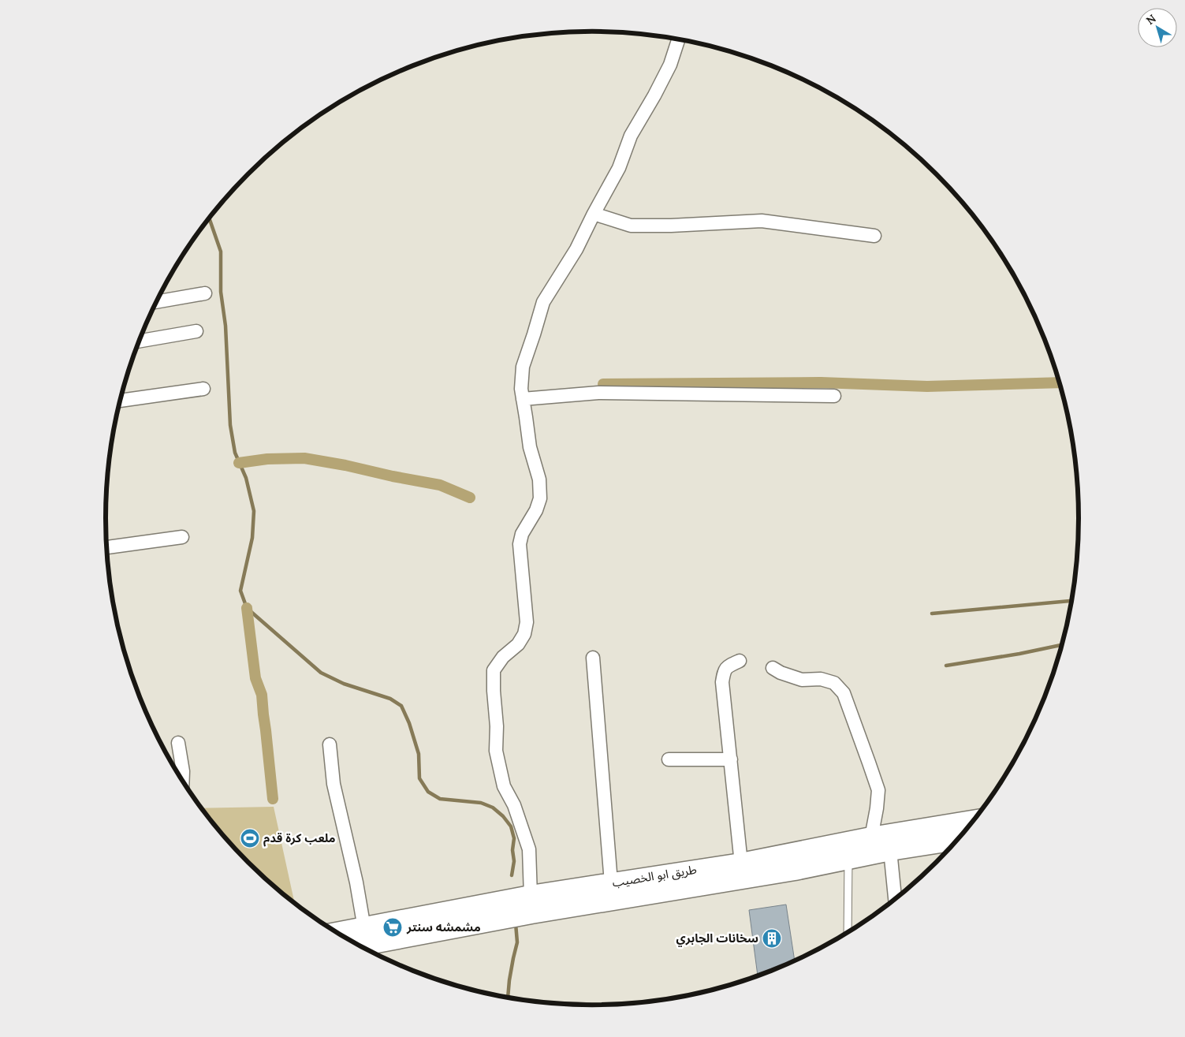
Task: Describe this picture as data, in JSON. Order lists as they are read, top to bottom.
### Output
{
  "streets": {
    "main road": ["طريق ابو الخصيب"]
  },
  "places": {
    "sports": ["ملعب كرة قدم"],
    "supermarket": ["مشمشه سنتر"],
    "building": ["سخانات الجابري"]
  },
  "north": "top left"
}
